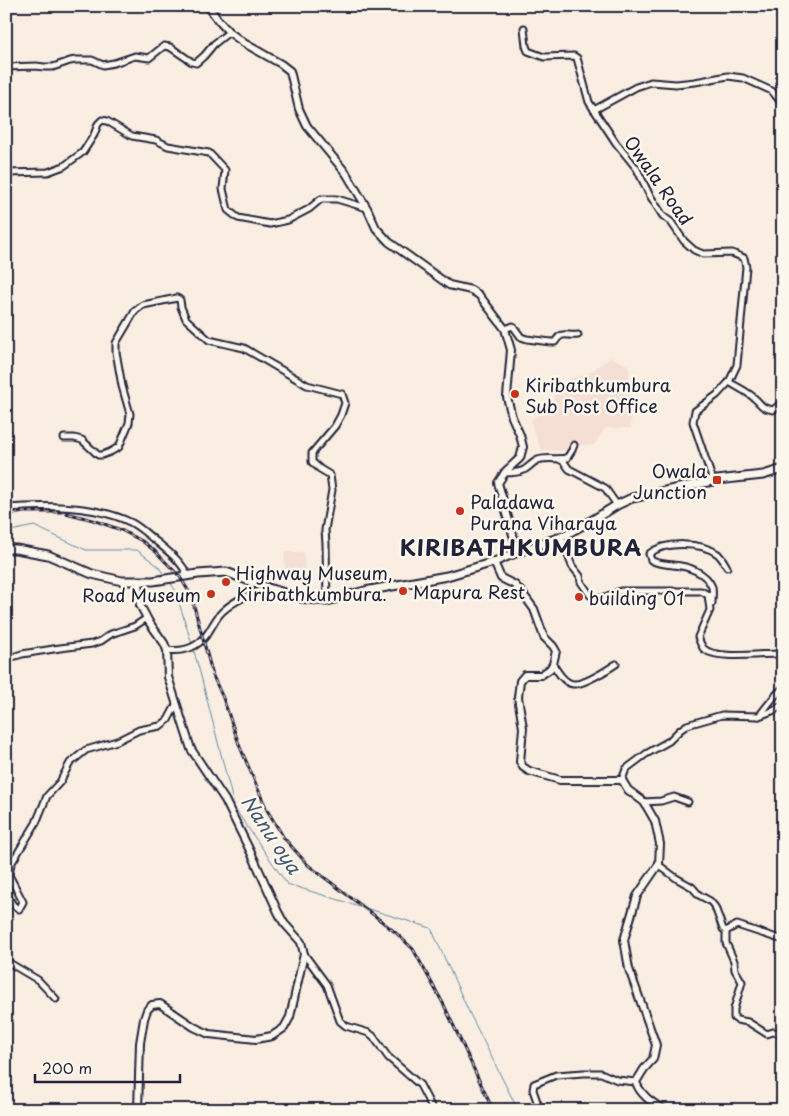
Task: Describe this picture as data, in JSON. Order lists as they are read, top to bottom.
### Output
{
  "streets": {
    "street": ["Owala Road"]
  },
  "districts": ["KIRIBATHKUMBURA"],
  "water": ["Nanu oya"],
  "places": {
    "other": [
      "Kiribathkumbura Sub Post Office",
      "Paladawa Purana Viharaya",
      "Highway Museum, Kiribathkumbura.",
      "Mapura Rest",
      "Road Museum",
      "building 01"
    ],
    "transit": ["Owala Junction"]
  },
  "scale_bar": "200 m"
}
